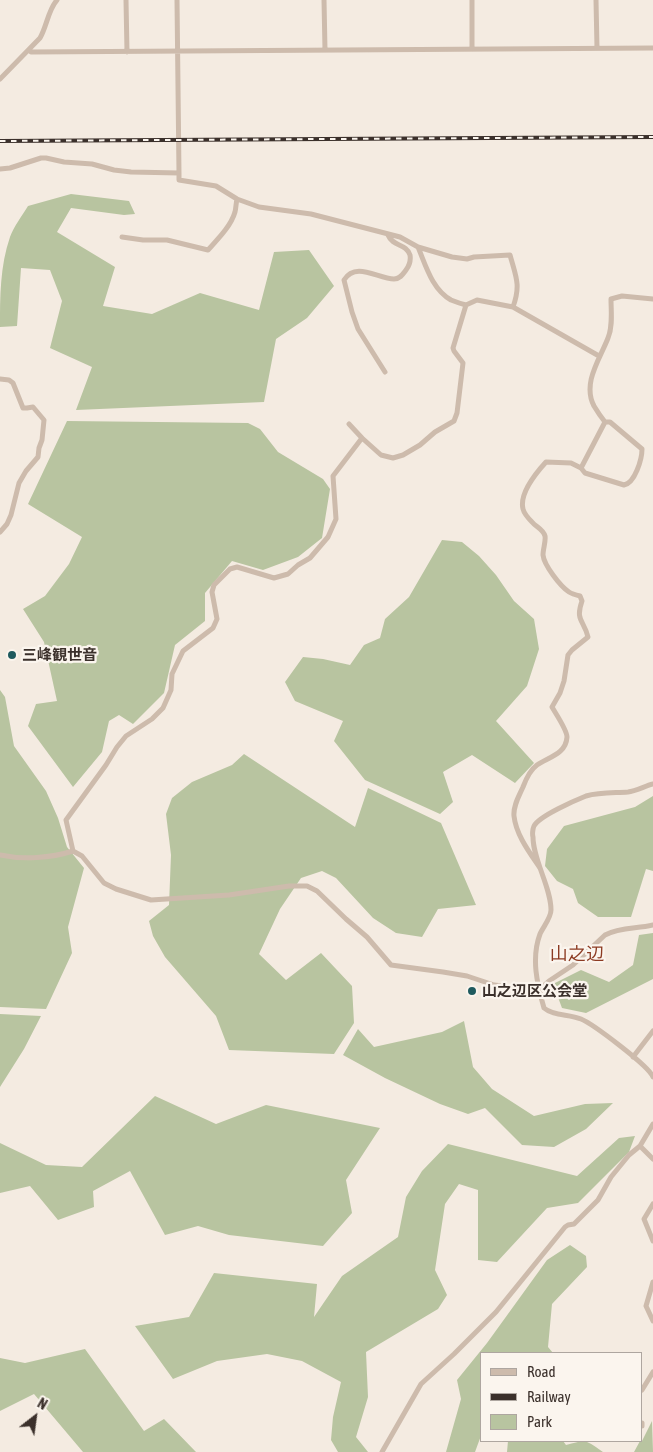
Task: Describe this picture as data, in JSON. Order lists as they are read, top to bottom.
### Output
{
  "districts": ["山之辺"],
  "places": ["三峰観世音", "山之辺区公会堂"],
  "legend": ["Road", "Railway", "Park"],
  "north": "top right"
}
